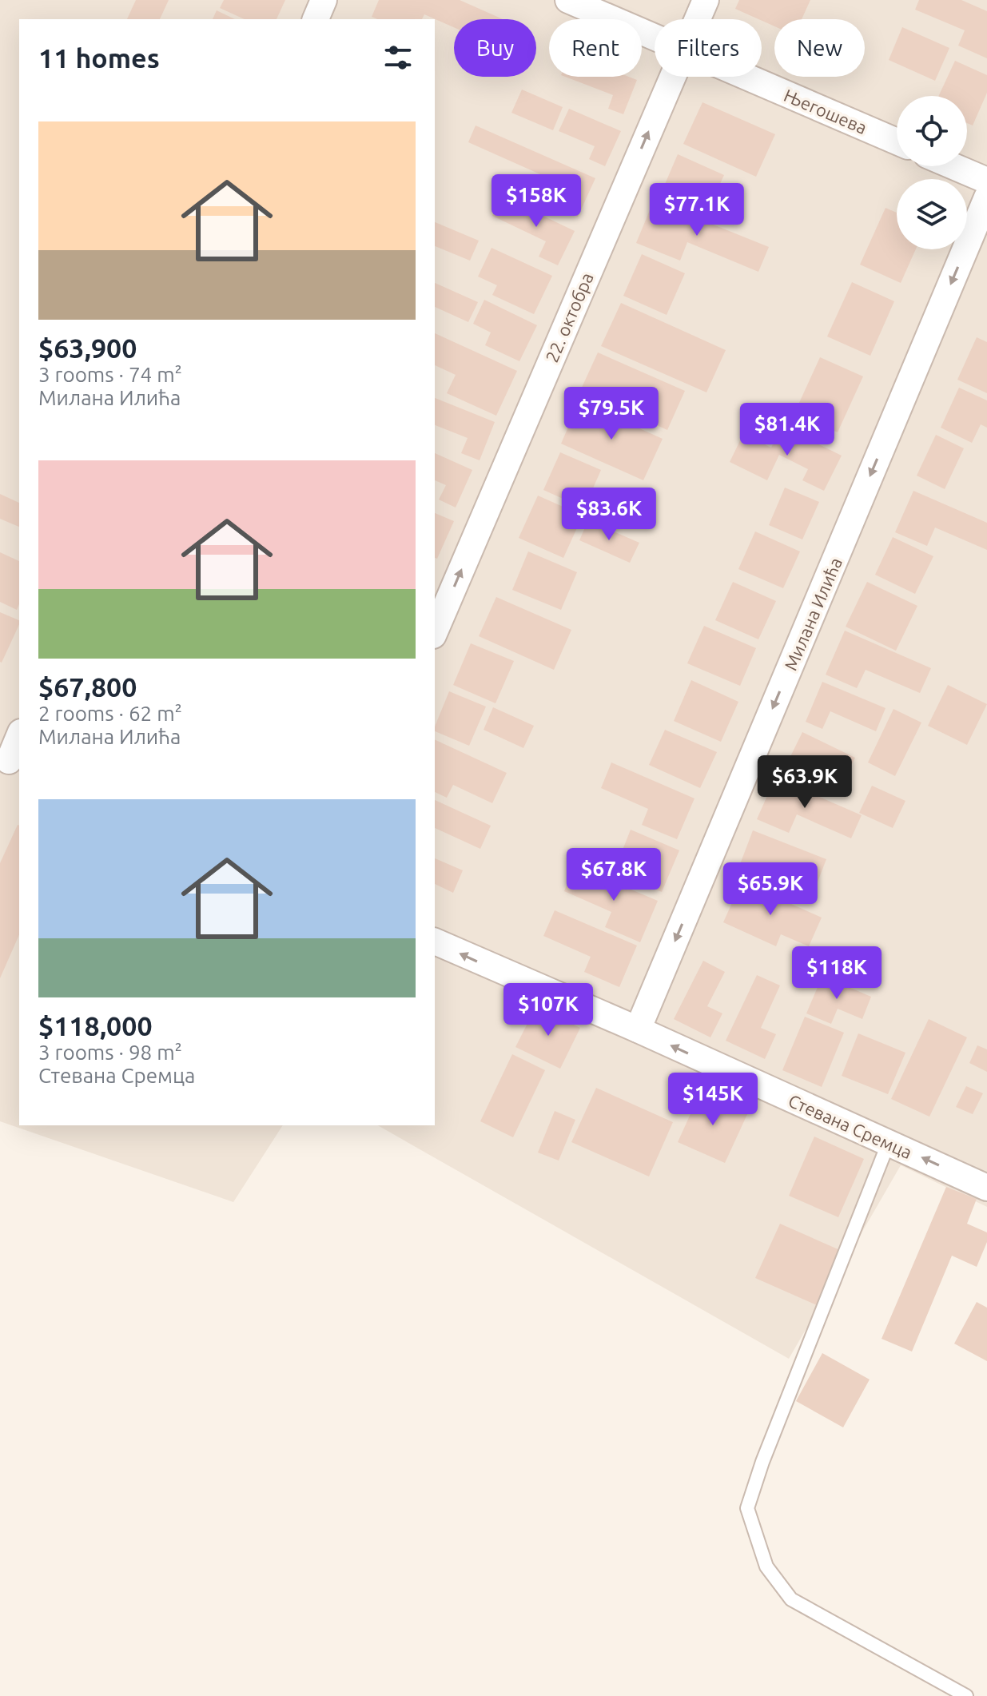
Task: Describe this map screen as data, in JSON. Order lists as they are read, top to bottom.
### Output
{
  "streets": {
    "street": [
      "Његошева",
      "22. октобра",
      "Милана Илића",
      "Стевана Сремца"
    ]
  },
  "crossings": [
    ["Милана Илића", "Стевана Сремца"]
  ],
  "one_way": ["22. октобра", "Милана Илића", "Стевана Сремца"],
  "page": {
    "chip": [
      "Buy",
      "Rent",
      "Filters",
      "New"
    ],
    "heading": "11 homes",
    "list": [
      {
        "name": "$63,900",
        "note": "3 rooms · 74 m² · Милана Илића"
      },
      {
        "name": "$67,800",
        "note": "2 rooms · 62 m² · Милана Илића"
      },
      {
        "name": "$118,000",
        "note": "3 rooms · 98 m² · Стевана Сремца"
      }
    ],
    "price": [
      "$158K",
      "$77.1K",
      "$79.5K",
      "$81.4K",
      "$83.6K",
      "$63.9K",
      "$67.8K",
      "$65.9K",
      "$118K",
      "$107K",
      "$145K"
    ]
  }
}
